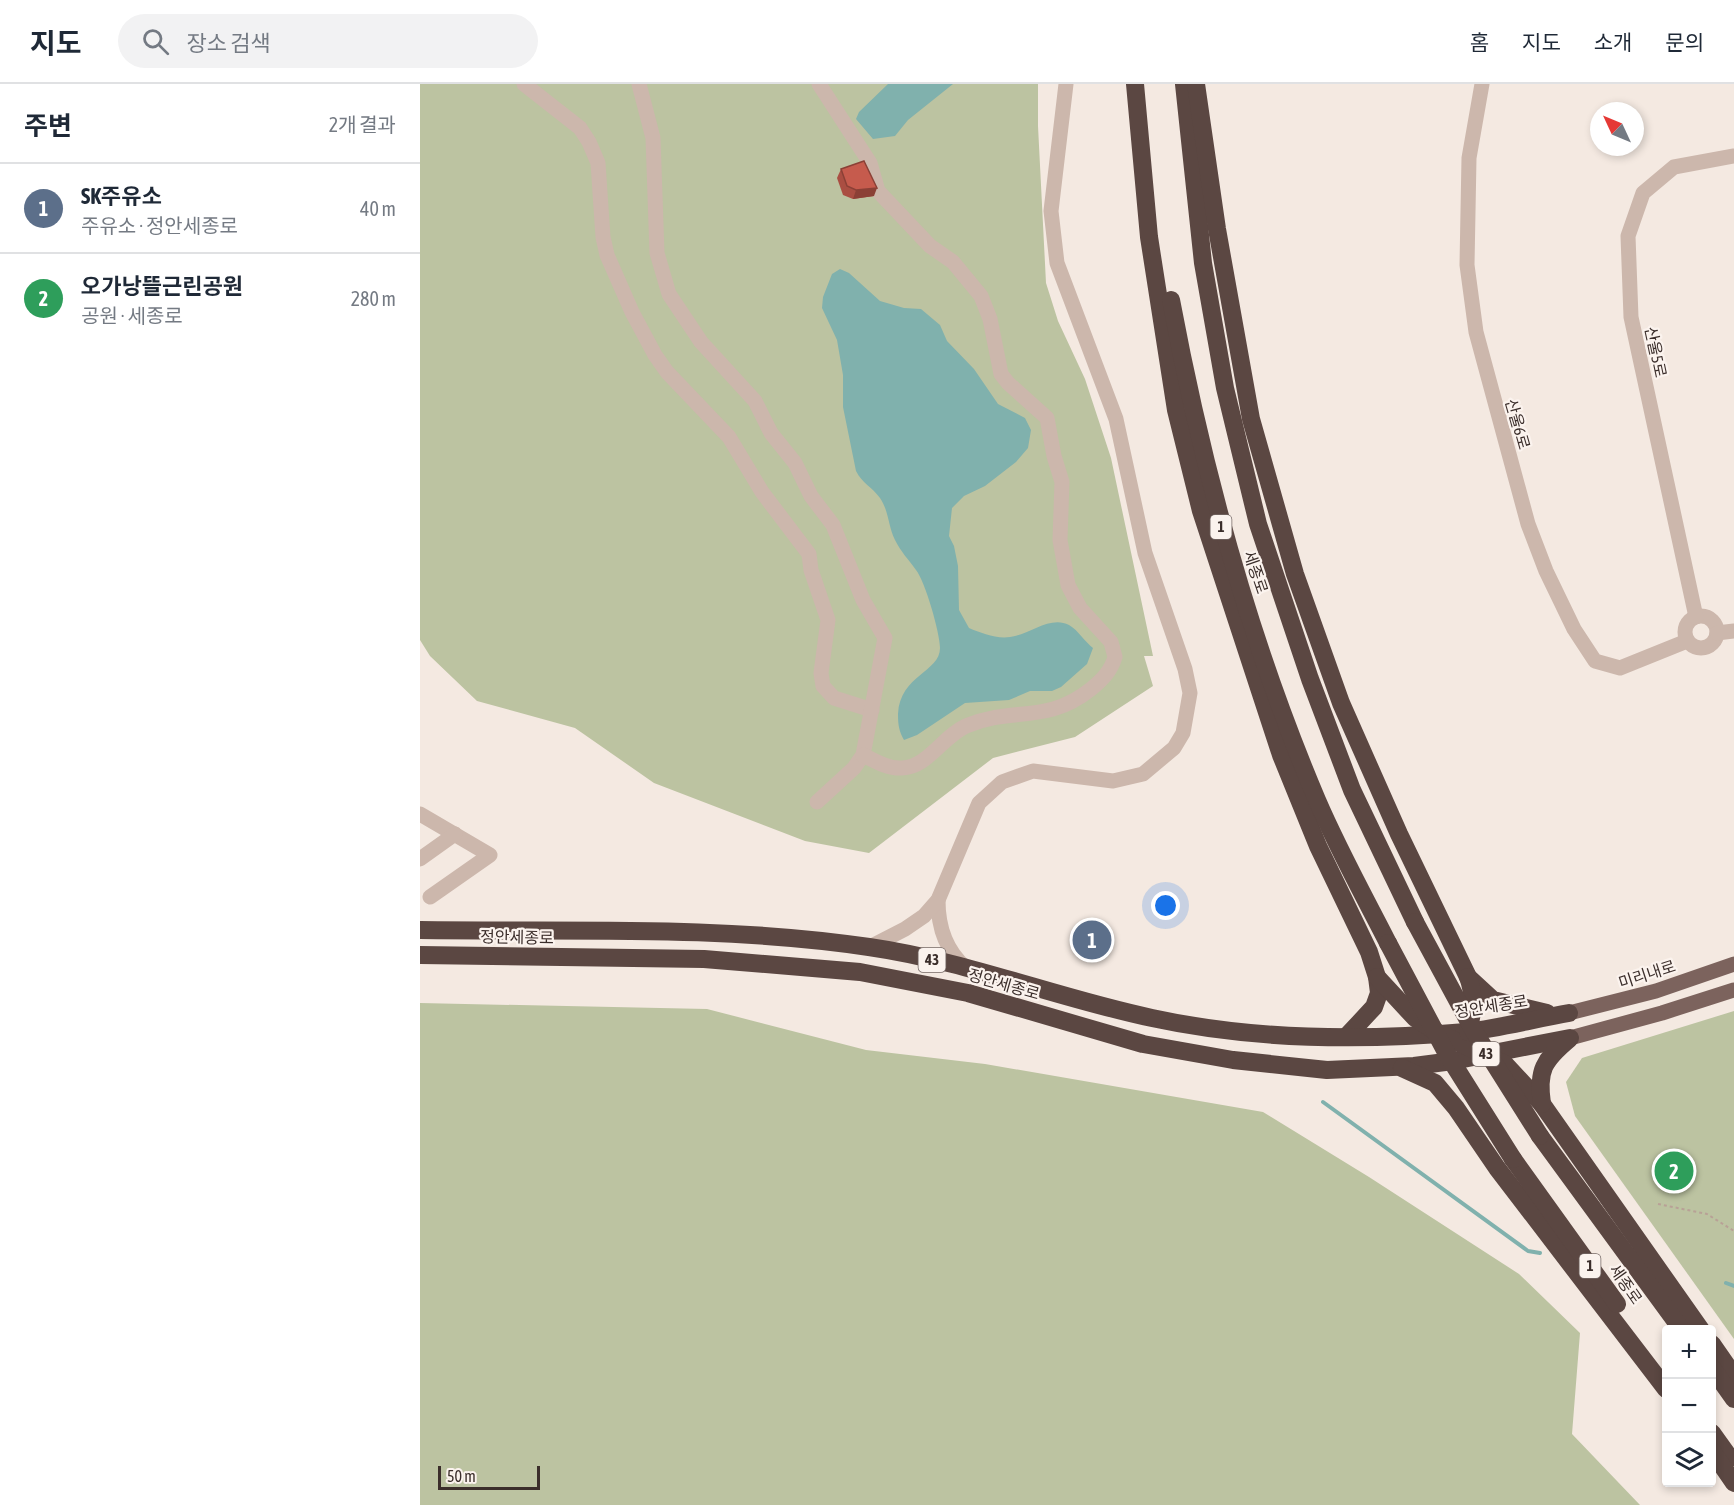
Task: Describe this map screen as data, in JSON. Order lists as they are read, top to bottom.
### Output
{
  "streets": {
    "highway": [
      "1",
      "세종로",
      "정안세종로",
      "43"
    ],
    "main road": ["미리내로"],
    "street": ["산울5로", "산울6로"]
  },
  "crossings": [
    ["산울5로", "산울6로"],
    ["정안세종로", "미리내로"]
  ],
  "scale_bar": "50 m",
  "north": "top left",
  "page": {
    "header": "지도",
    "search": "장소 검색",
    "nav": [
      "홈",
      "지도",
      "소개",
      "문의"
    ],
    "heading": ["주변", "2개 결과"],
    "list": [
      {
        "mark": "1",
        "name": "SK주유소",
        "note": "주유소 · 정안세종로",
        "value": "40 m"
      },
      {
        "mark": "2",
        "name": "오가낭뜰근린공원",
        "note": "공원 · 세종로",
        "value": "280 m"
      }
    ],
    "pins": ["1", "2"],
    "map_buttons": ["+", "−"],
    "scale": "50 m"
  }
}
